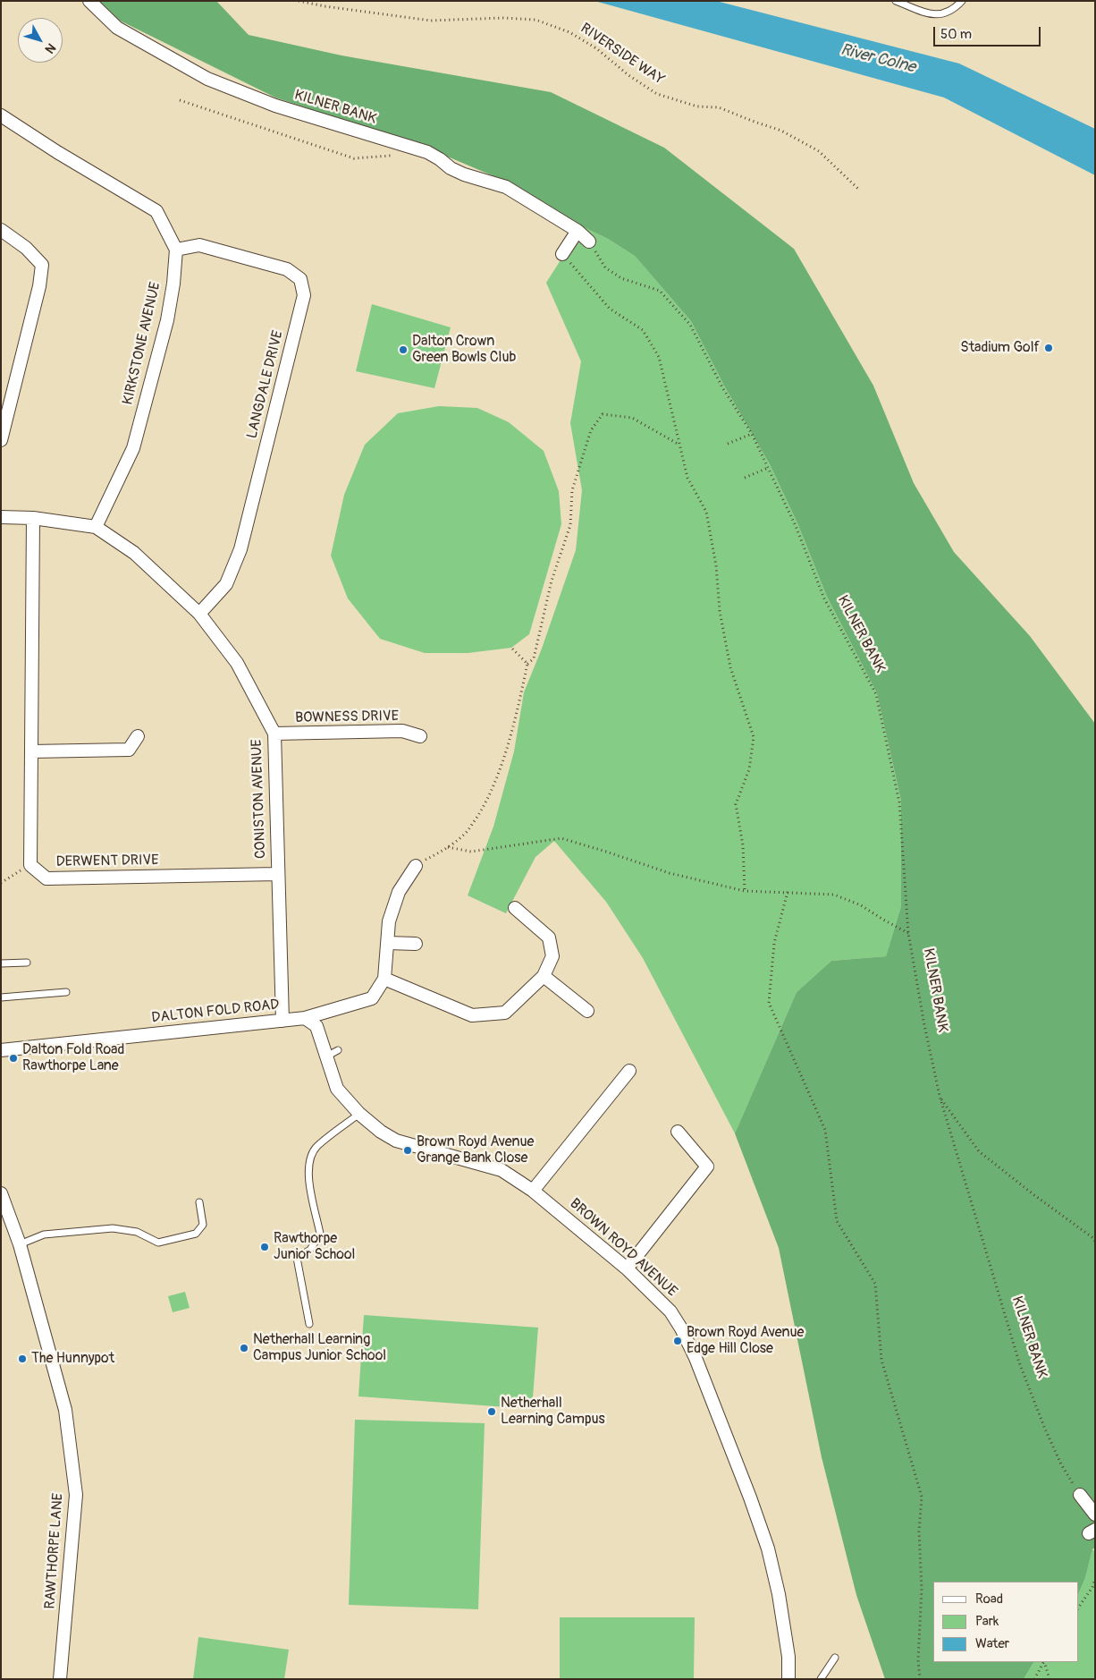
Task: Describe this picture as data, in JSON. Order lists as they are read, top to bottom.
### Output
{
  "streets": {
    "street": [
      "KILNER BANK",
      "KIRKSTONE AVENUE",
      "LANGDALE DRIVE",
      "BOWNESS DRIVE",
      "CONISTON AVENUE",
      "DERWENT DRIVE",
      "DALTON FOLD ROAD",
      "BROWN ROYD AVENUE",
      "RAWTHORPE LANE"
    ],
    "path": ["RIVERSIDE WAY"]
  },
  "crossings": [
    ["KIRKSTONE AVENUE", "LANGDALE DRIVE"],
    ["KIRKSTONE AVENUE", "CONISTON AVENUE"],
    ["LANGDALE DRIVE", "CONISTON AVENUE"],
    ["BOWNESS DRIVE", "CONISTON AVENUE"],
    ["CONISTON AVENUE", "DERWENT DRIVE"],
    ["CONISTON AVENUE", "DALTON FOLD ROAD"],
    ["DALTON FOLD ROAD", "BROWN ROYD AVENUE"]
  ],
  "water": ["River Colne"],
  "places": [
    "Stadium Golf",
    "Dalton Crown Green Bowls Club",
    "Dalton Fold Road Rawthorpe Lane",
    "Brown Royd Avenue Grange Bank Close",
    "Rawthorpe Junior School",
    "Brown Royd Avenue Edge Hill Close",
    "Netherhall Learning Campus Junior School",
    "The Hunnypot",
    "Netherhall Learning Campus"
  ],
  "legend": ["Road", "Park", "Water"],
  "scale_bar": "50 m",
  "north": "bottom right"
}
